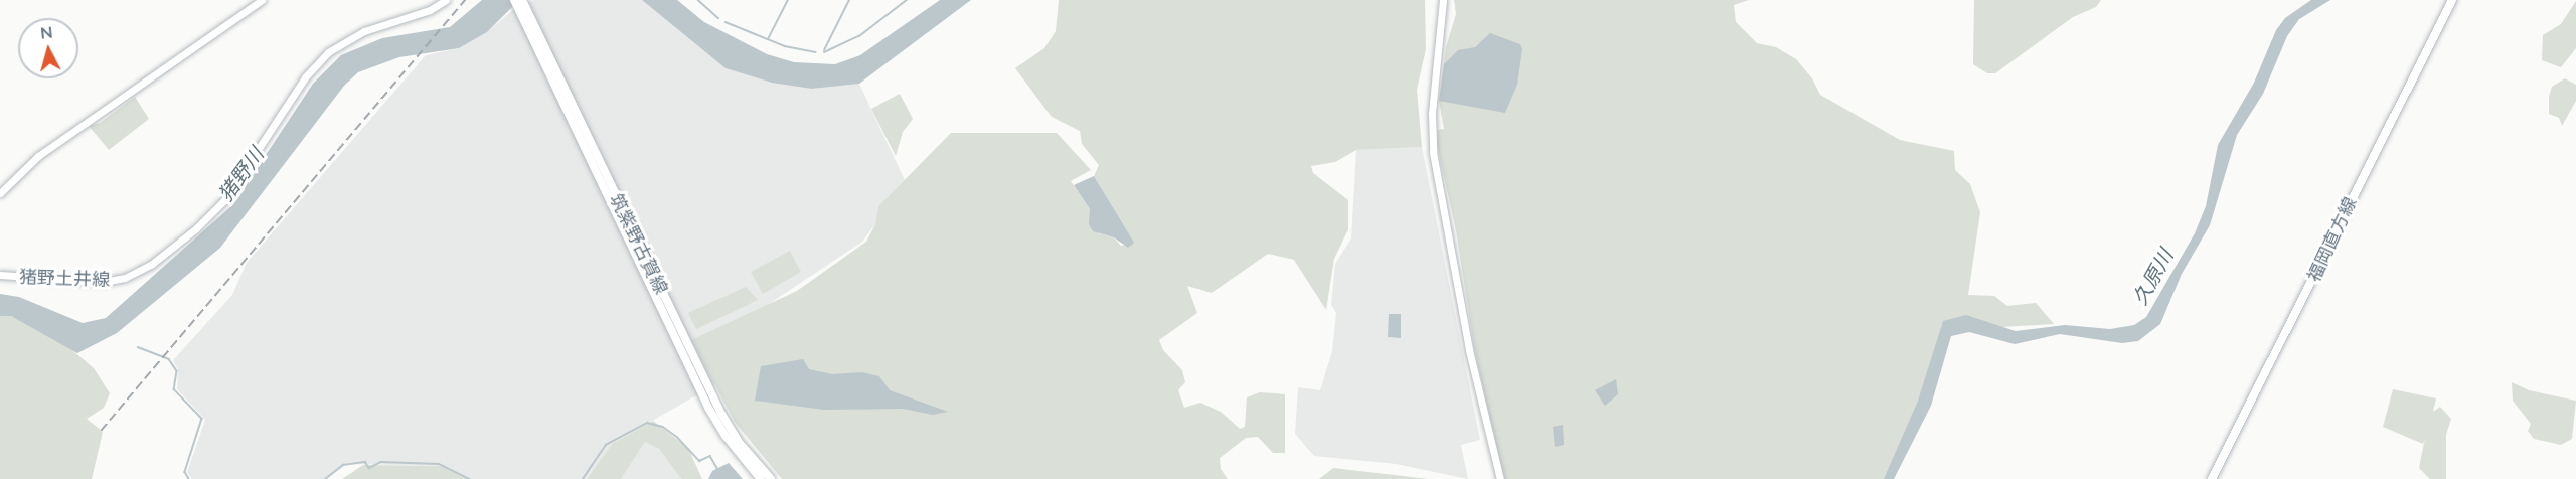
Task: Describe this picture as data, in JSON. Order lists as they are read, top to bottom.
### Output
{
  "streets": {
    "main road": ["福岡直方線", "筑紫野古賀線"],
    "street": ["猪野土井線"]
  },
  "water": ["猪野川", "久原川"],
  "north": "top"
}
